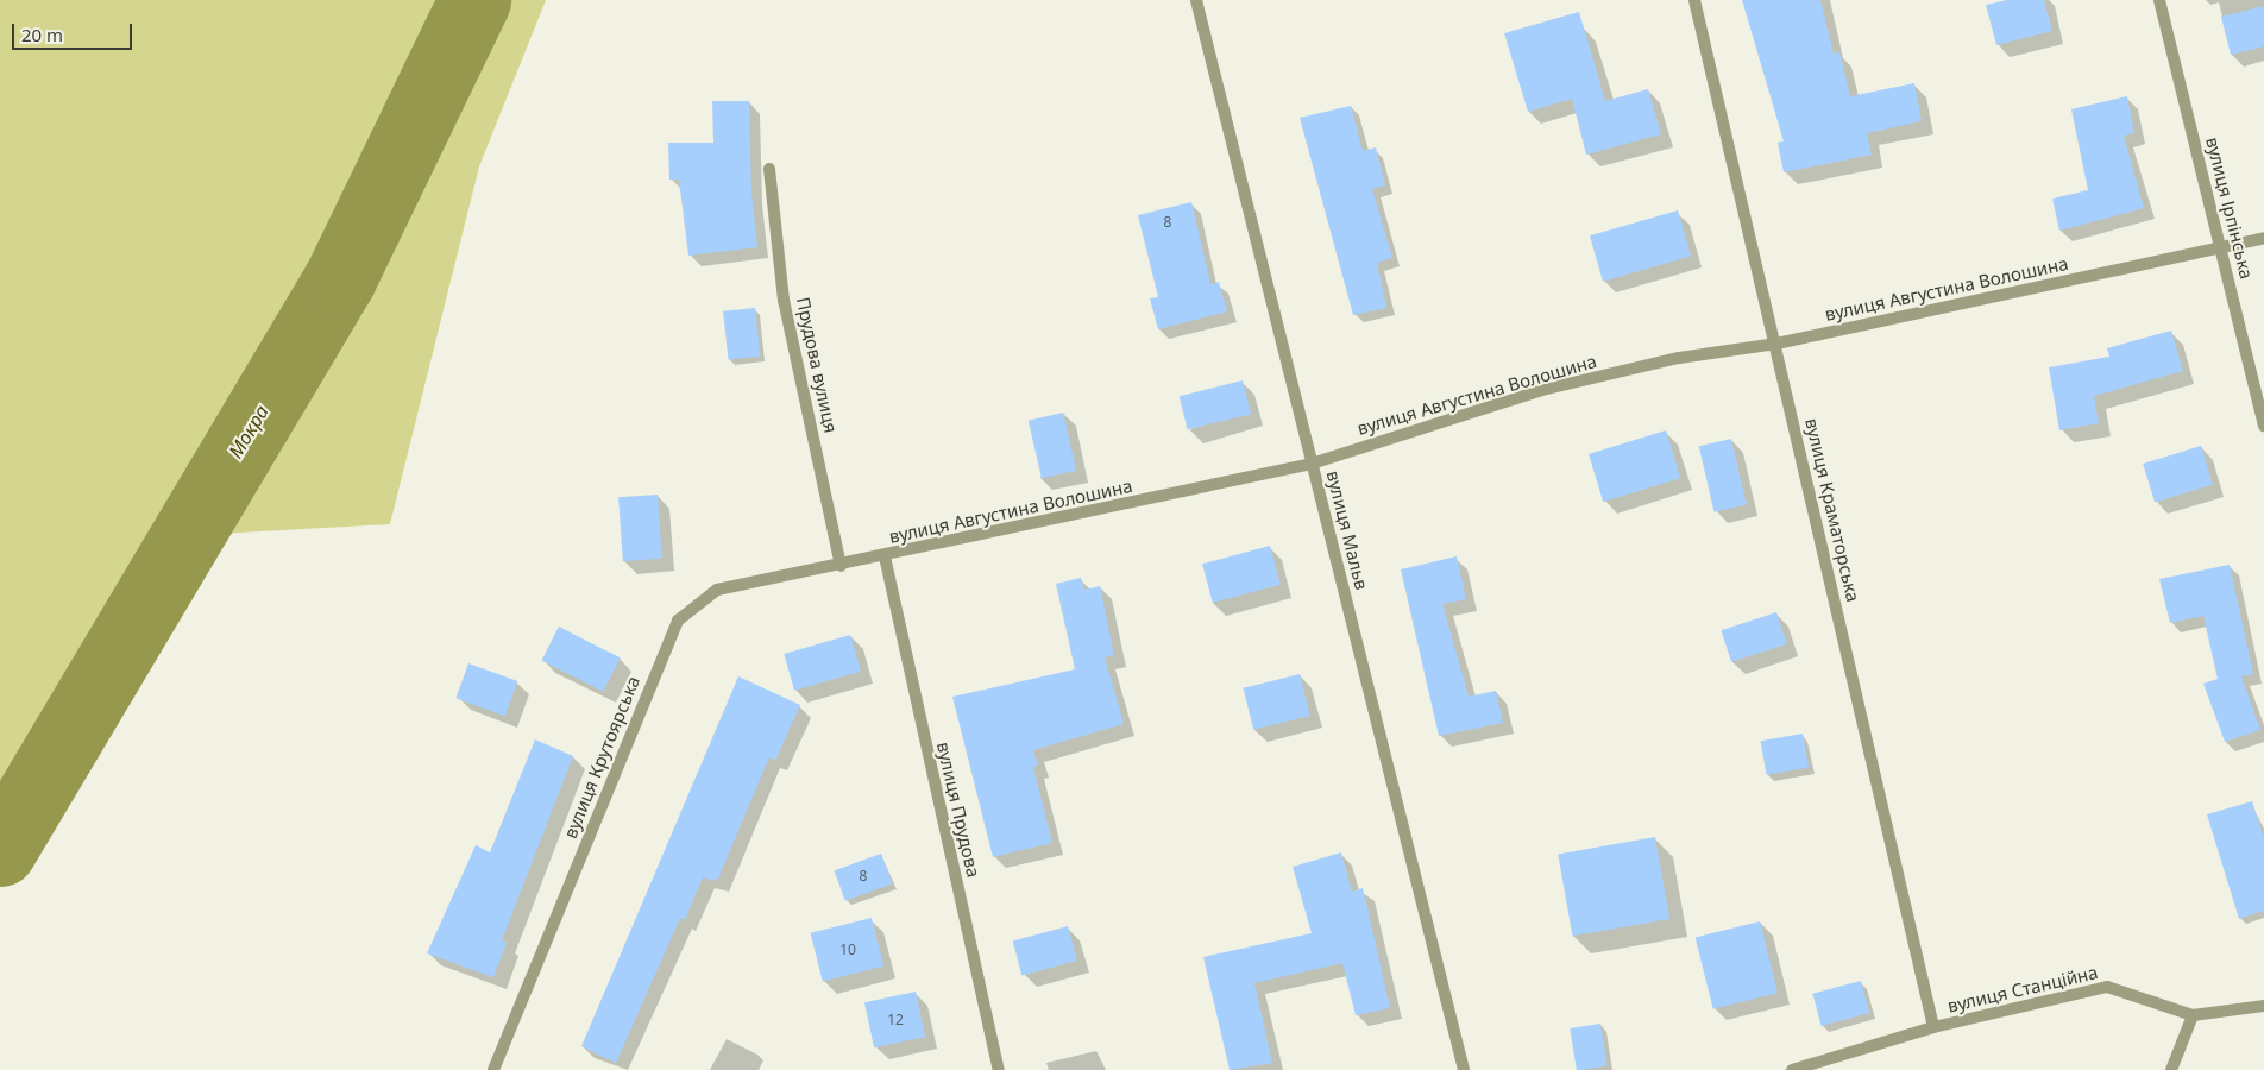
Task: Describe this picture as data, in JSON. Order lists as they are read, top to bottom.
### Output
{
  "streets": {
    "street": [
      "вулиця Ірпінська",
      "вулиця Августина Волошина",
      "Прудова вулиця",
      "вулиця Краматорська",
      "вулиця Мальв",
      "вулиця Крутоярська",
      "вулиця Прудова",
      "вулиця Станційна"
    ]
  },
  "crossings": [
    ["вулиця Ірпінська", "вулиця Августина Волошина"],
    ["вулиця Августина Волошина", "Прудова вулиця"],
    ["вулиця Августина Волошина", "вулиця Краматорська"],
    ["вулиця Августина Волошина", "вулиця Мальв"],
    ["вулиця Августина Волошина", "вулиця Крутоярська"],
    ["вулиця Августина Волошина", "вулиця Прудова"],
    ["Прудова вулиця", "вулиця Крутоярська"],
    ["вулиця Краматорська", "вулиця Станційна"]
  ],
  "water": ["Мокра"],
  "house_numbers": [
    "8",
    "8",
    "10",
    "12"
  ],
  "scale_bar": "20 m"
}
